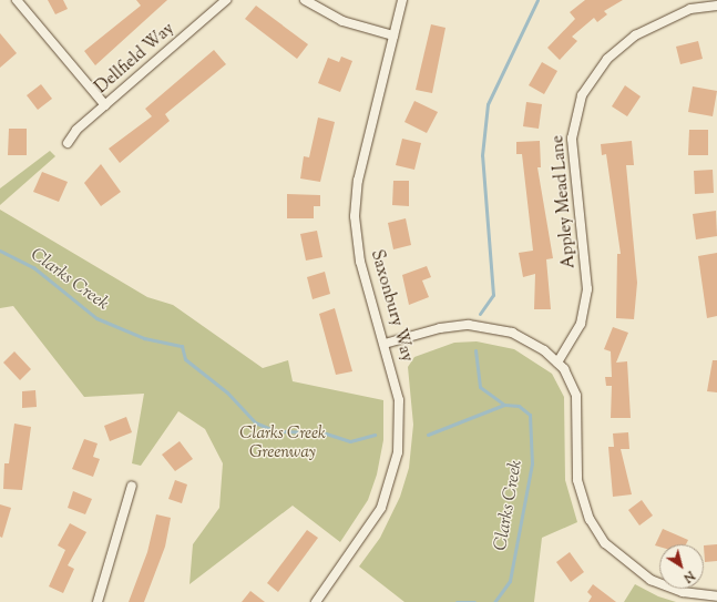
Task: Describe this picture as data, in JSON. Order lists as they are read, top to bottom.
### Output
{
  "streets": {
    "street": ["Dellfield Way", "Appley Mead Lane", "Saxonbury Way"]
  },
  "water": ["Clarks Creek"],
  "parks": ["Clarks Creek Greenway"],
  "north": "bottom right"
}
